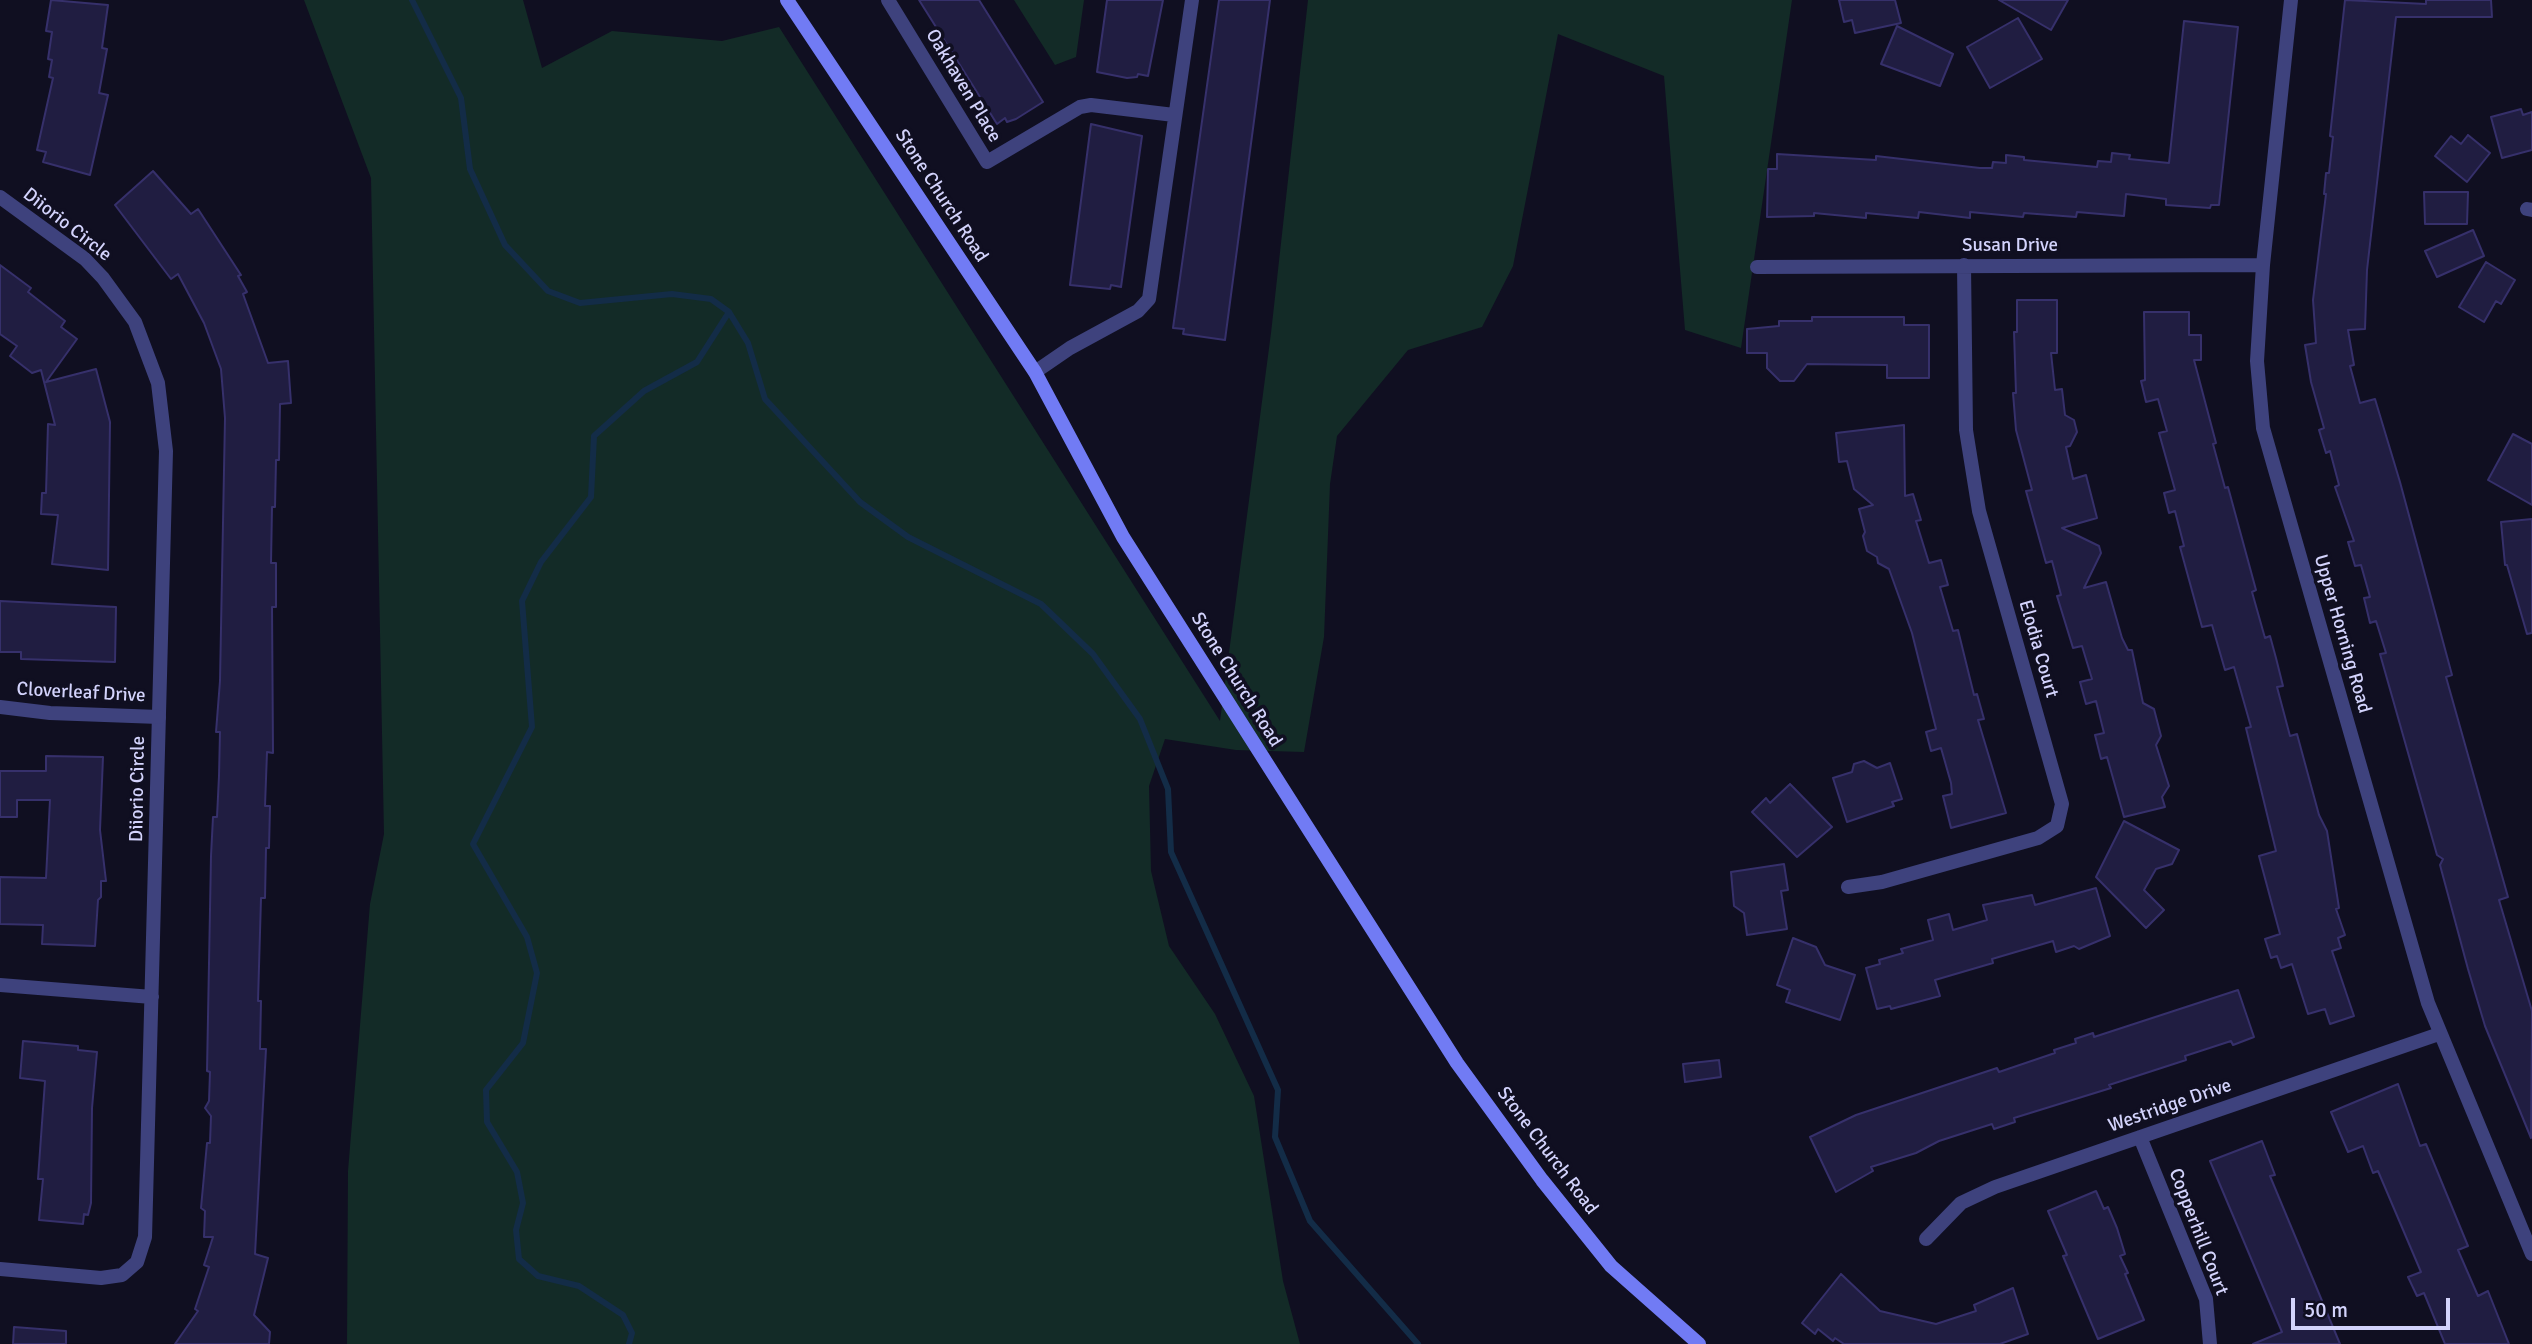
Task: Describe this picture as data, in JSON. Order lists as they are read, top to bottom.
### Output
{
  "streets": {
    "main road": ["Stone Church Road"],
    "street": [
      "Oakhaven Place",
      "Diiorio Circle",
      "Susan Drive",
      "Upper Horning Road",
      "Elodia Court",
      "Cloverleaf Drive",
      "Westridge Drive",
      "Copperhill Court"
    ]
  },
  "crossings": [
    ["Diiorio Circle", "Cloverleaf Drive"],
    ["Susan Drive", "Upper Horning Road"],
    ["Susan Drive", "Elodia Court"],
    ["Upper Horning Road", "Westridge Drive"],
    ["Westridge Drive", "Copperhill Court"]
  ],
  "scale_bar": "50 m"
}
